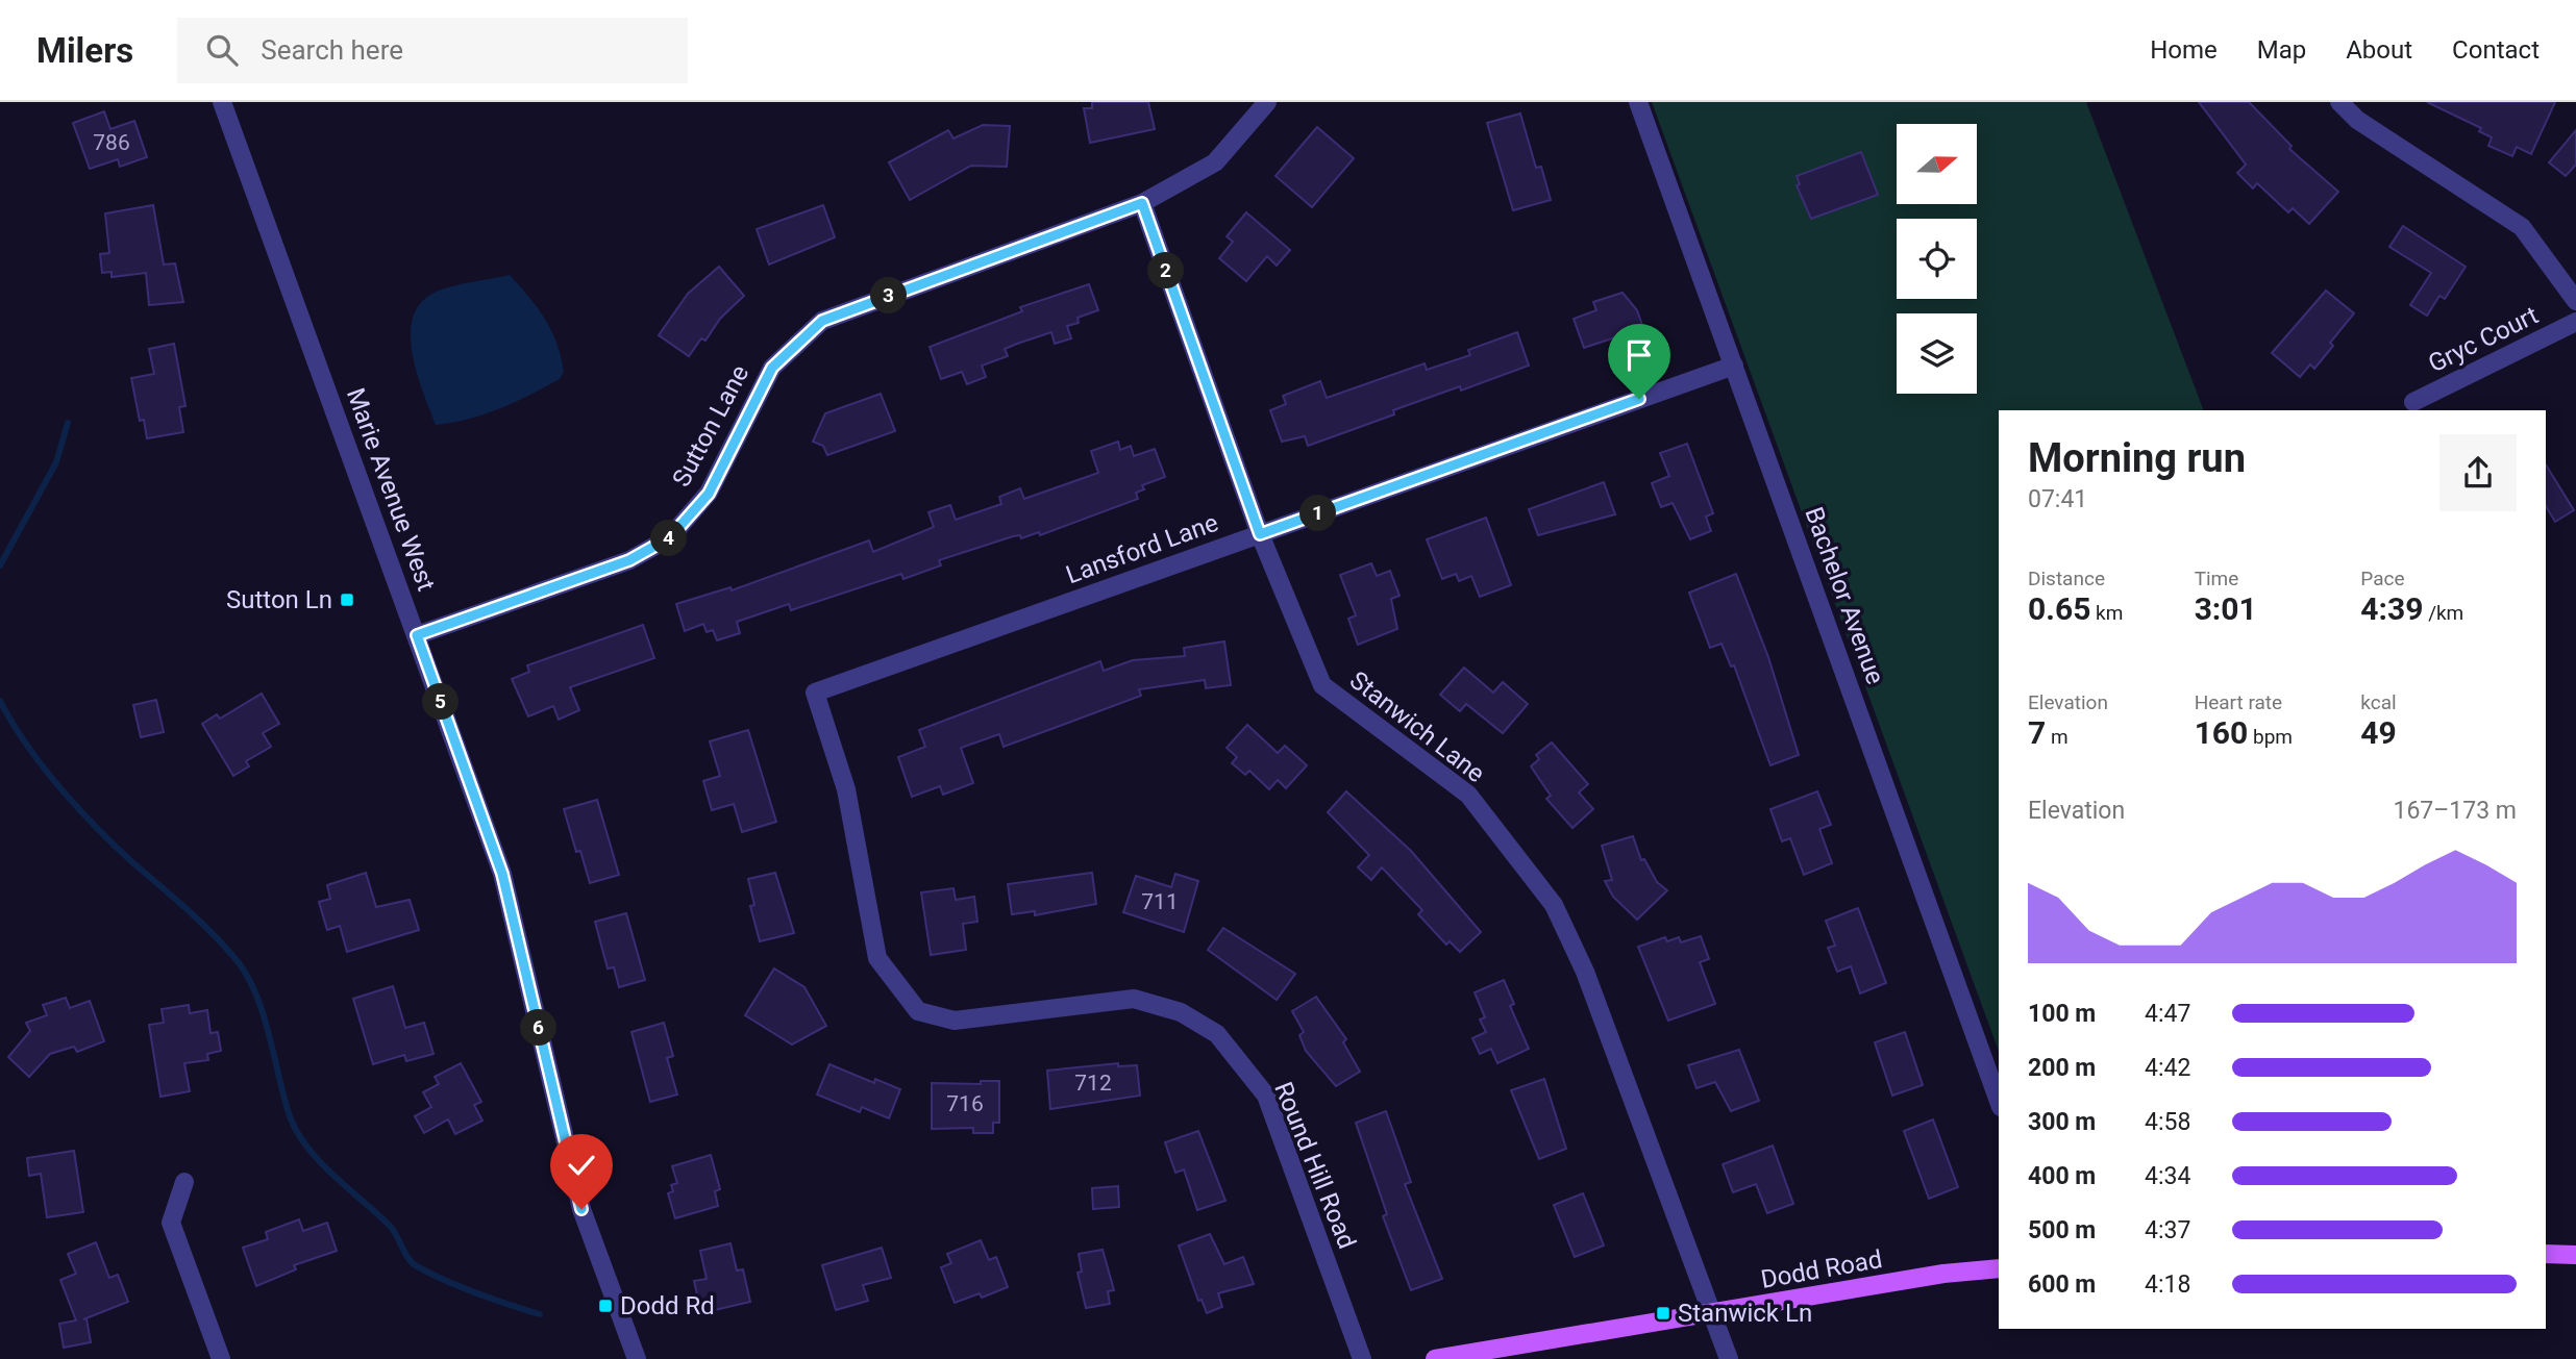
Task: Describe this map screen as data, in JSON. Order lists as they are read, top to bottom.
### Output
{
  "streets": {
    "main road": ["Dodd Road"],
    "street": [
      "Gryc Court",
      "Sutton Lane",
      "Marie Avenue West",
      "Lansford Lane",
      "Bachelor Avenue",
      "Stanwich Lane",
      "Round Hill Road"
    ]
  },
  "crossings": [
    ["Sutton Lane", "Marie Avenue West"],
    ["Sutton Lane", "Stanwich Lane"],
    ["Lansford Lane", "Bachelor Avenue"],
    ["Lansford Lane", "Stanwich Lane"],
    ["Lansford Lane", "Round Hill Road"],
    ["Stanwich Lane", "Dodd Road"]
  ],
  "places": {
    "transit": ["Sutton Ln", "Dodd Rd", "Stanwick Ln"]
  },
  "house_numbers": [
    "786",
    "711",
    "712",
    "716"
  ],
  "north": "right",
  "page": {
    "header": "Milers",
    "search": "Search here",
    "nav": [
      "Home",
      "Map",
      "About",
      "Contact"
    ],
    "pins": [
      "2",
      "3",
      "1",
      "4",
      "5",
      "6"
    ],
    "heading": ["Morning run", "07:41"],
    "stats": [
      ["Distance", "0.65 km"],
      ["Time", "3:01"],
      ["Pace", "4:39 /km"],
      ["Elevation", "7 m"],
      ["Heart rate", "160 bpm"],
      ["kcal", "49"]
    ],
    "chart": ["Elevation", "167–173 m"],
    "list": [
      {
        "name": "100 m",
        "note": "4:47"
      },
      {
        "name": "200 m",
        "note": "4:42"
      },
      {
        "name": "300 m",
        "note": "4:58"
      },
      {
        "name": "400 m",
        "note": "4:34"
      },
      {
        "name": "500 m",
        "note": "4:37"
      },
      {
        "name": "600 m",
        "note": "4:18"
      }
    ]
  }
}
